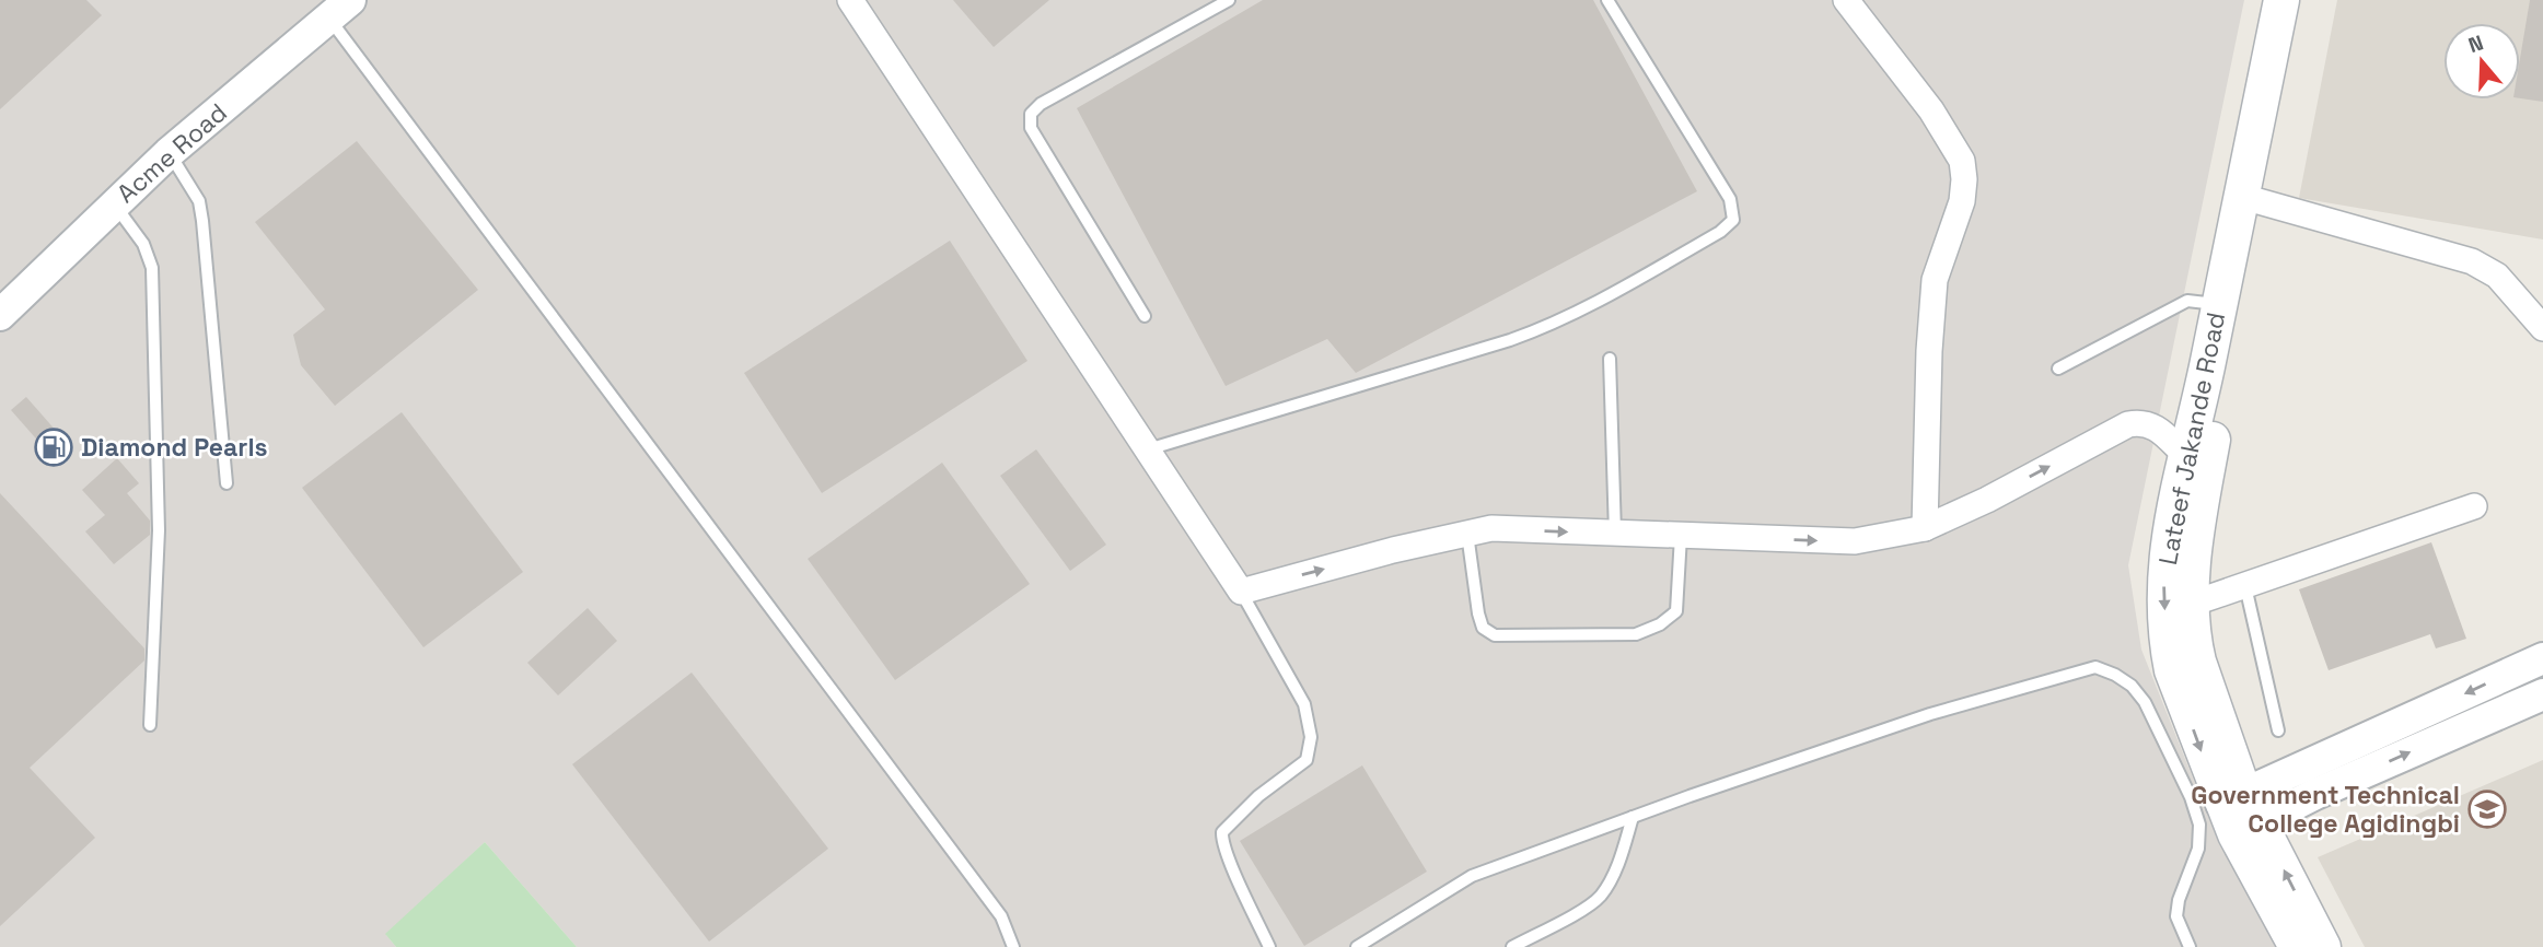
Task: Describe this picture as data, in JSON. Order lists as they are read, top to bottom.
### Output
{
  "streets": {
    "main road": ["Lateef Jakande Road"],
    "street": ["Acme Road"]
  },
  "places": {
    "fuel station": ["Diamond Pearls"],
    "school or university": ["Government Technical College Agidingbi"]
  },
  "north": "top"
}
